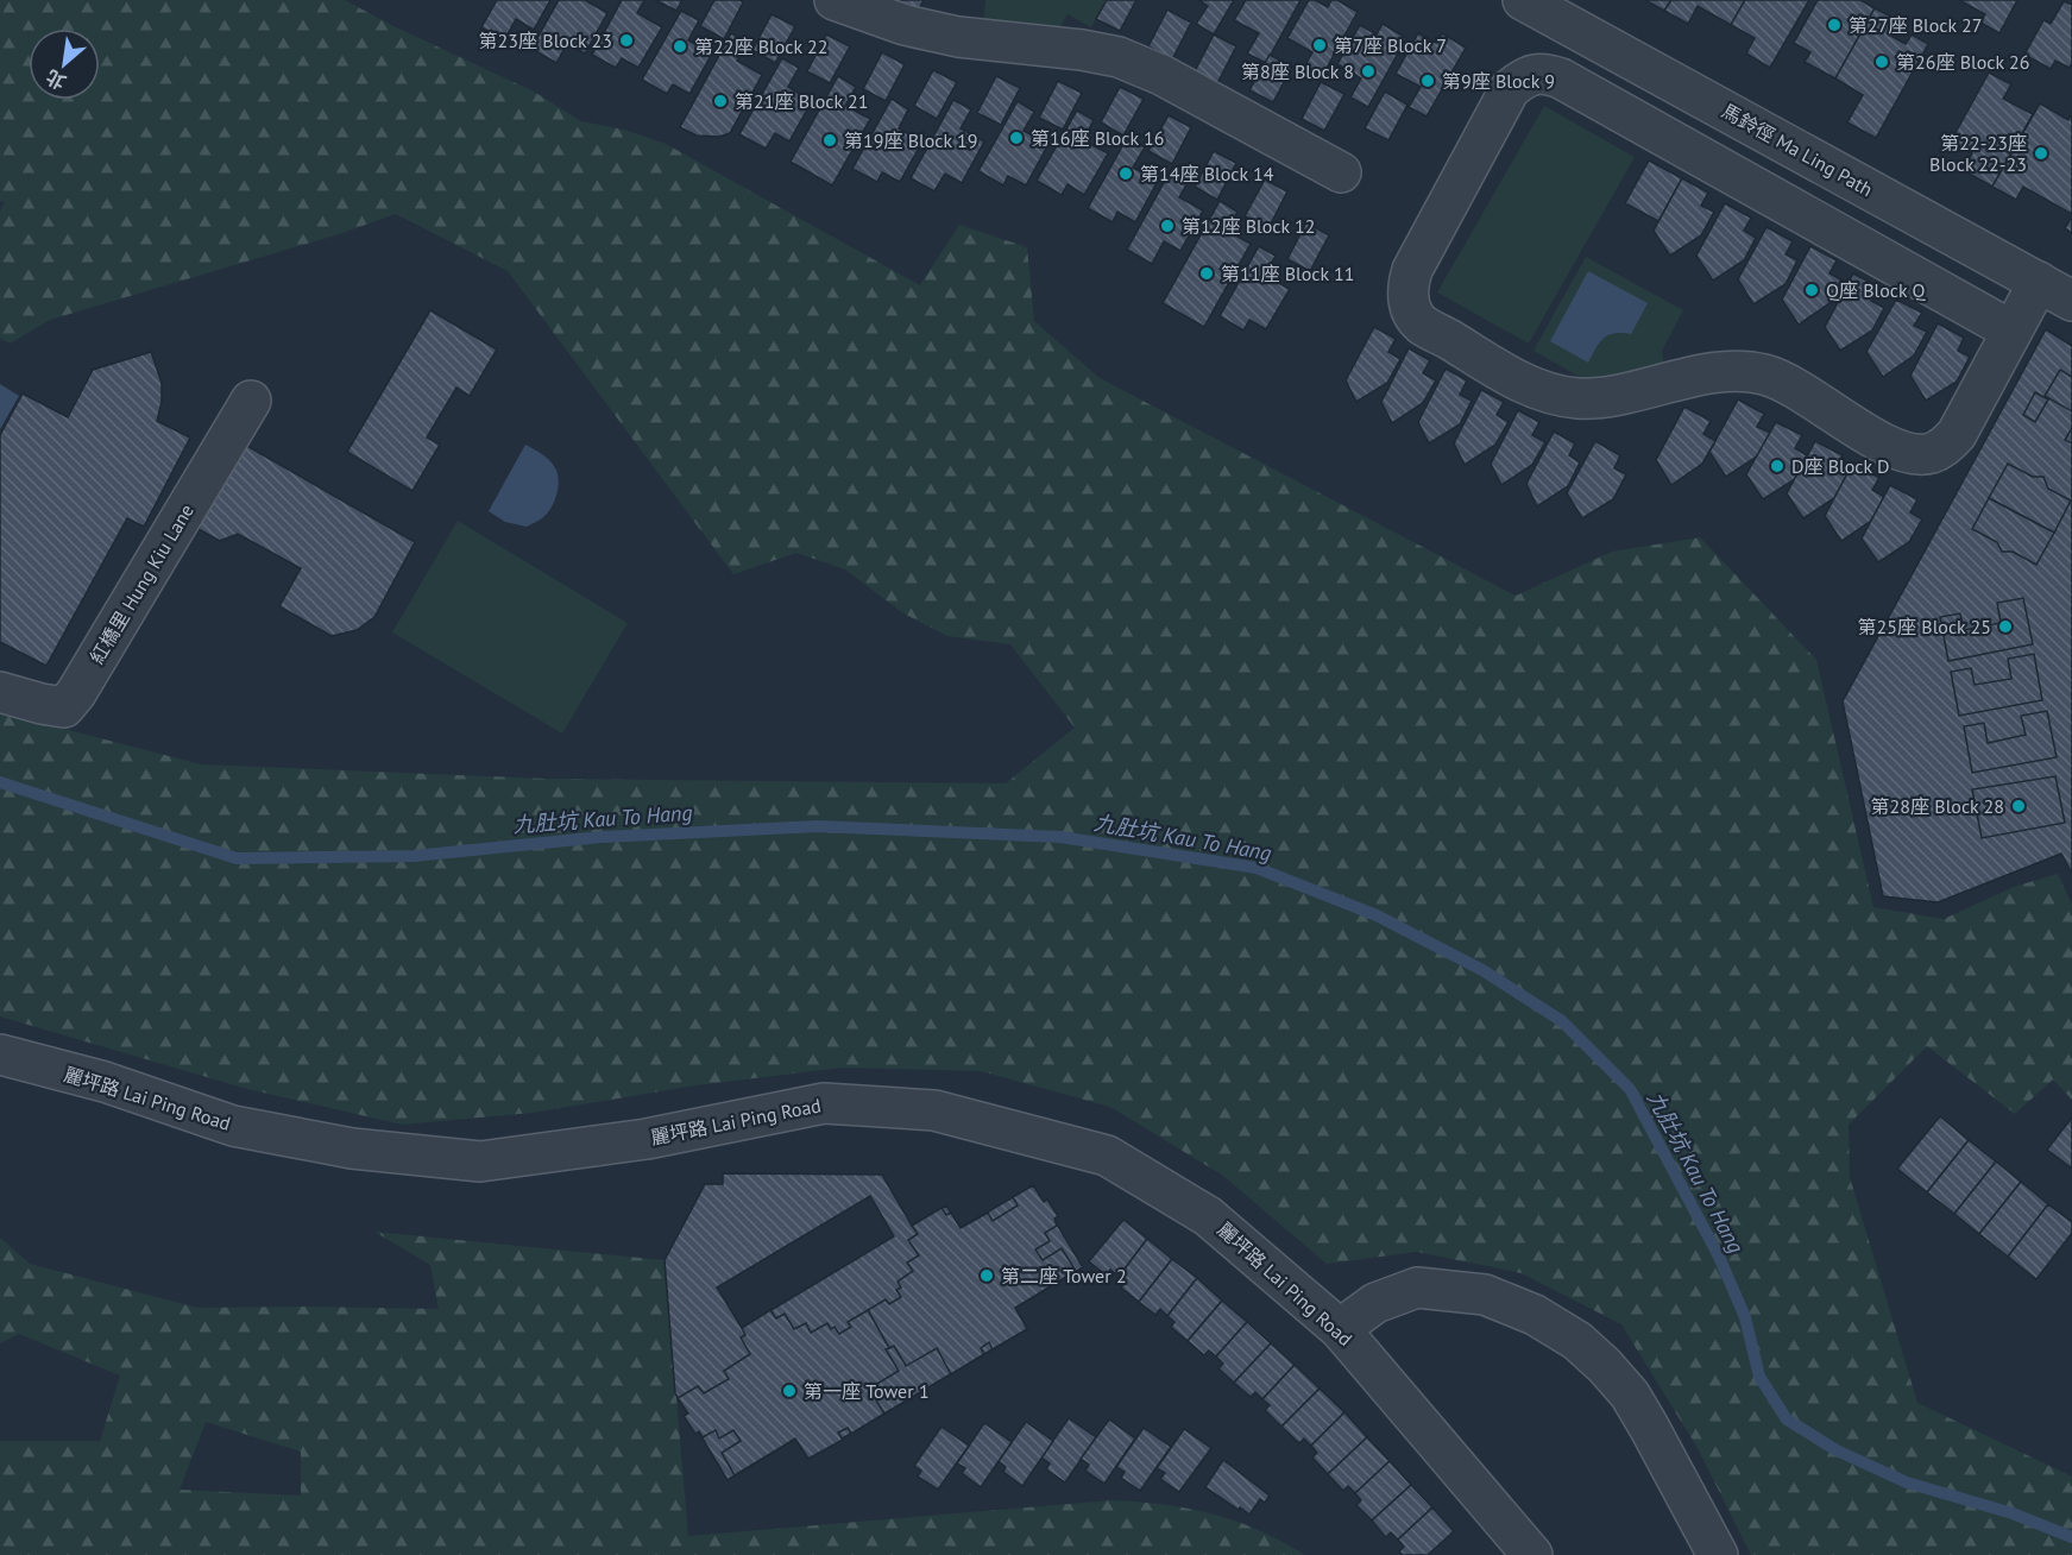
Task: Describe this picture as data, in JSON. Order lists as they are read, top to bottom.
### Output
{
  "streets": {
    "street": ["馬鈴徑 Ma Ling Path", "紅橋里 Hung Kiu Lane", "麗坪路 Lai Ping Road"]
  },
  "water": ["九肚坑 Kau To Hang"],
  "places": [
    "第27座 Block 27",
    "第23座 Block 23",
    "第7座 Block 7",
    "第22座 Block 22",
    "第26座 Block 26",
    "第8座 Block 8",
    "第9座 Block 9",
    "第21座 Block 21",
    "第16座 Block 16",
    "第19座 Block 19",
    "第22-23座 Block 22-23",
    "第14座 Block 14",
    "第12座 Block 12",
    "第11座 Block 11",
    "Q座 Block Q",
    "D座 Block D",
    "第25座 Block 25",
    "第28座 Block 28",
    "第二座 Tower 2",
    "第一座 Tower 1"
  ],
  "north": "bottom left"
}
